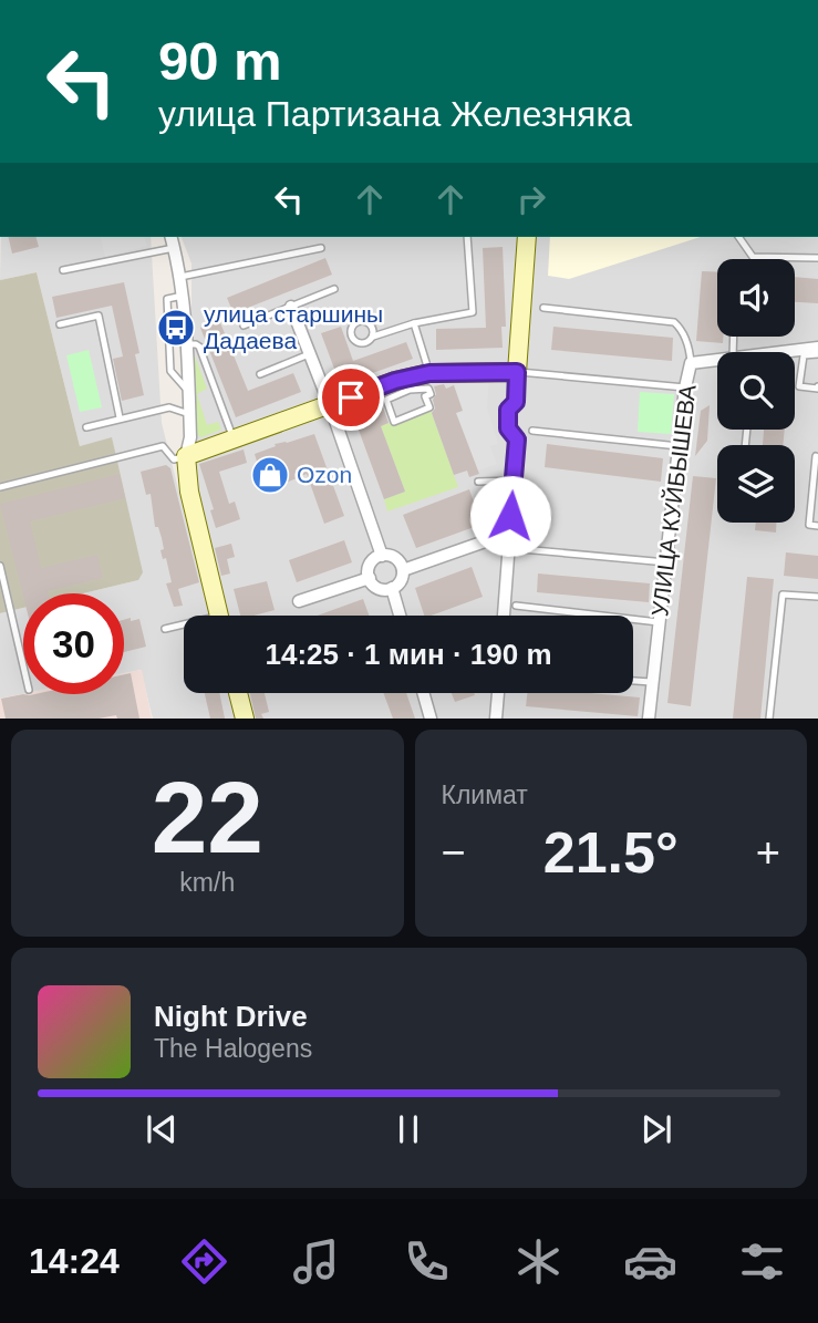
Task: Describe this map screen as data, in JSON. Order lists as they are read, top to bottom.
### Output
{
  "streets": {
    "street": ["УЛИЦА КУЙБЫШЕВА"]
  },
  "places": {
    "bus stop": ["улица старшины Дадаева"],
    "shop": ["Ozon"]
  },
  "page": {
    "turn": ["90 m", "улица Партизана Железняка"],
    "limit": "30",
    "trip": "14:25 · 1 мин · 190 m",
    "tile": [
      ["22", "km/h"],
      "Климат"
    ],
    "heat": ["−", "21.5°", "+"],
    "song": ["Night Drive", "The Halogens"],
    "tabs": "14:24"
  }
}
